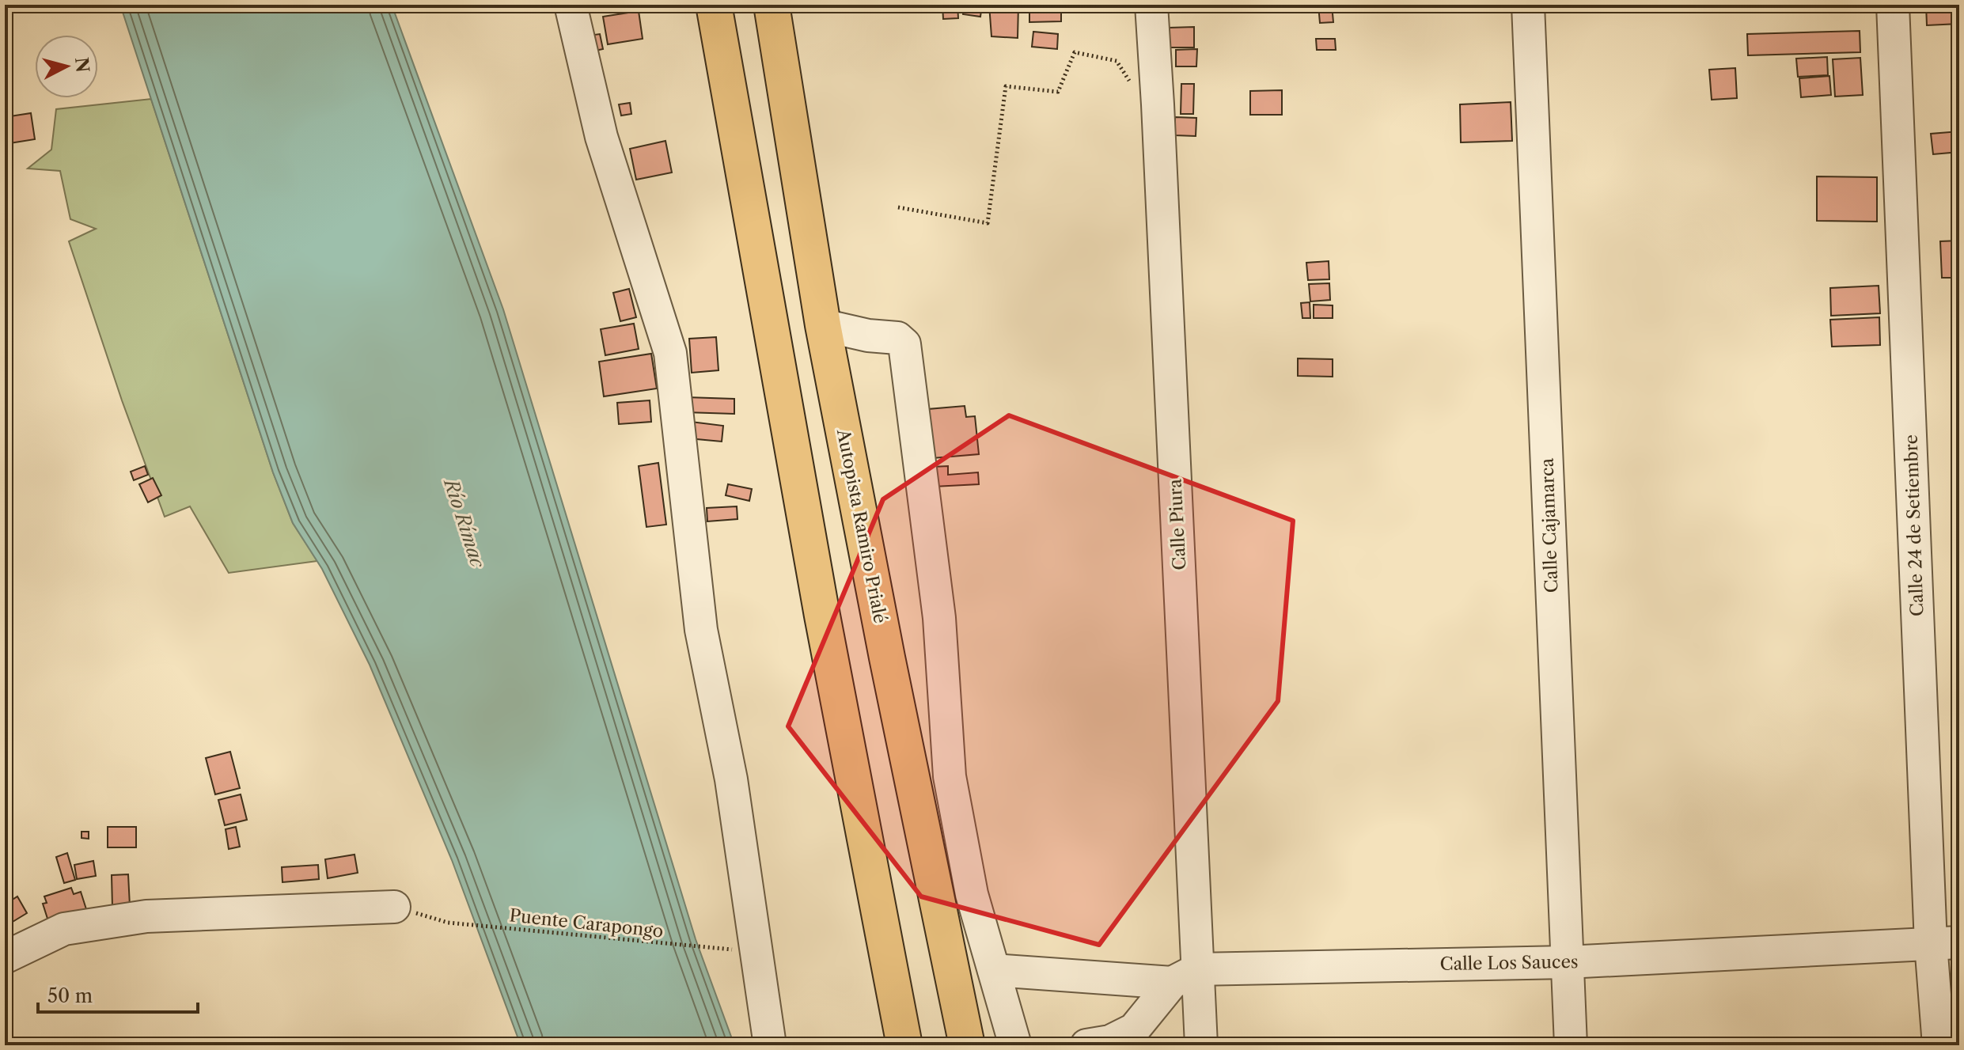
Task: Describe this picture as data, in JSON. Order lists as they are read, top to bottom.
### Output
{
  "streets": {
    "highway": ["Autopista Ramiro Prialé"],
    "street": [
      "Calle Piura",
      "Calle Cajamarca",
      "Calle 24 de Setiembre",
      "Calle Los Sauces"
    ],
    "path": ["Puente Carapongo"]
  },
  "crossings": [
    ["Calle Piura", "Calle Los Sauces"],
    ["Calle Cajamarca", "Calle Los Sauces"],
    ["Calle 24 de Setiembre", "Calle Los Sauces"]
  ],
  "water": ["Río Rímac"],
  "scale_bar": "50 m",
  "north": "right"
}
